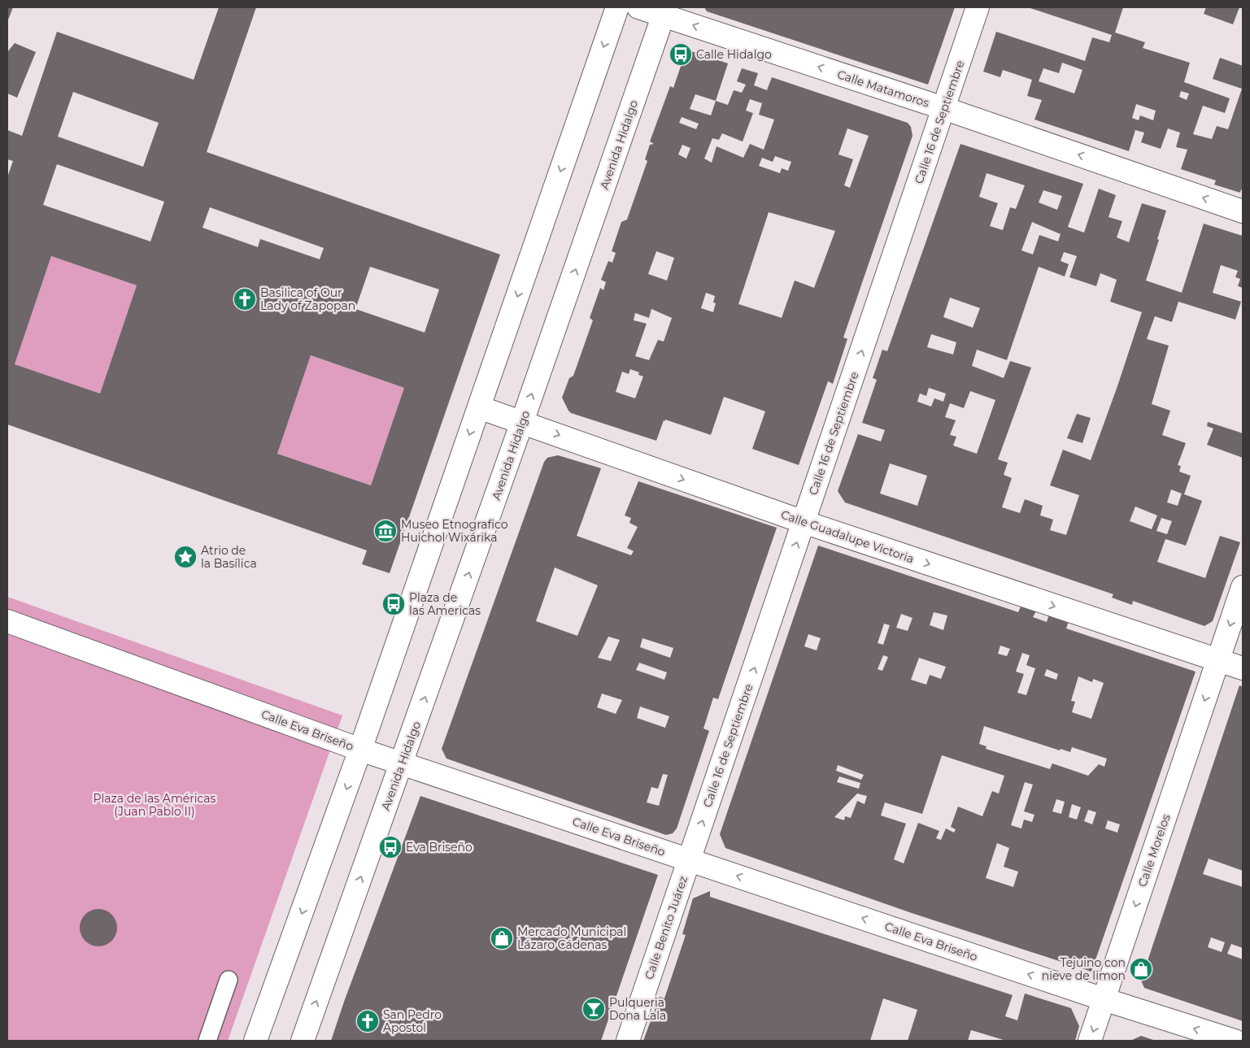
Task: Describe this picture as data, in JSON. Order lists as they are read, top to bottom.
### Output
{
  "streets": {
    "street": [
      "Calle Matamoros",
      "Calle 16 de Septiembre",
      "Avenida Hidalgo",
      "Calle Guadalupe Victoria",
      "Calle Eva Briseño",
      "Calle Morelos",
      "Calle Benito Juárez"
    ]
  },
  "crossings": [
    ["Calle Matamoros", "Calle 16 de Septiembre"],
    ["Calle Matamoros", "Avenida Hidalgo"],
    ["Calle 16 de Septiembre", "Calle Guadalupe Victoria"],
    ["Calle 16 de Septiembre", "Calle Eva Briseño"],
    ["Calle 16 de Septiembre", "Calle Benito Juárez"],
    ["Avenida Hidalgo", "Calle Guadalupe Victoria"],
    ["Avenida Hidalgo", "Calle Eva Briseño"],
    ["Calle Guadalupe Victoria", "Calle Morelos"],
    ["Calle Eva Briseño", "Calle Morelos"],
    ["Calle Eva Briseño", "Calle Benito Juárez"]
  ],
  "one_way": [
    "Calle Matamoros",
    "Calle 16 de Septiembre",
    "Calle Guadalupe Victoria",
    "Calle Eva Briseño",
    "Calle Morelos"
  ],
  "parks": ["Plaza de las Américas (Juan Pablo II)"],
  "places": {
    "bus stop": ["Calle Hidalgo", "Plaza de las Americas", "Eva Briseño"],
    "church": ["Basilica of Our Lady of Zapopan", "San Pedro Apostol"],
    "museum": ["Museo Etnografico Huichol Wixárika"],
    "place": ["Atrio de la Basílica"],
    "shop": ["Mercado Municipal Lázaro Cádenas", "Tejuino con nieve de limon"],
    "bar": ["Pulqueria Dona Lala"]
  }
}
